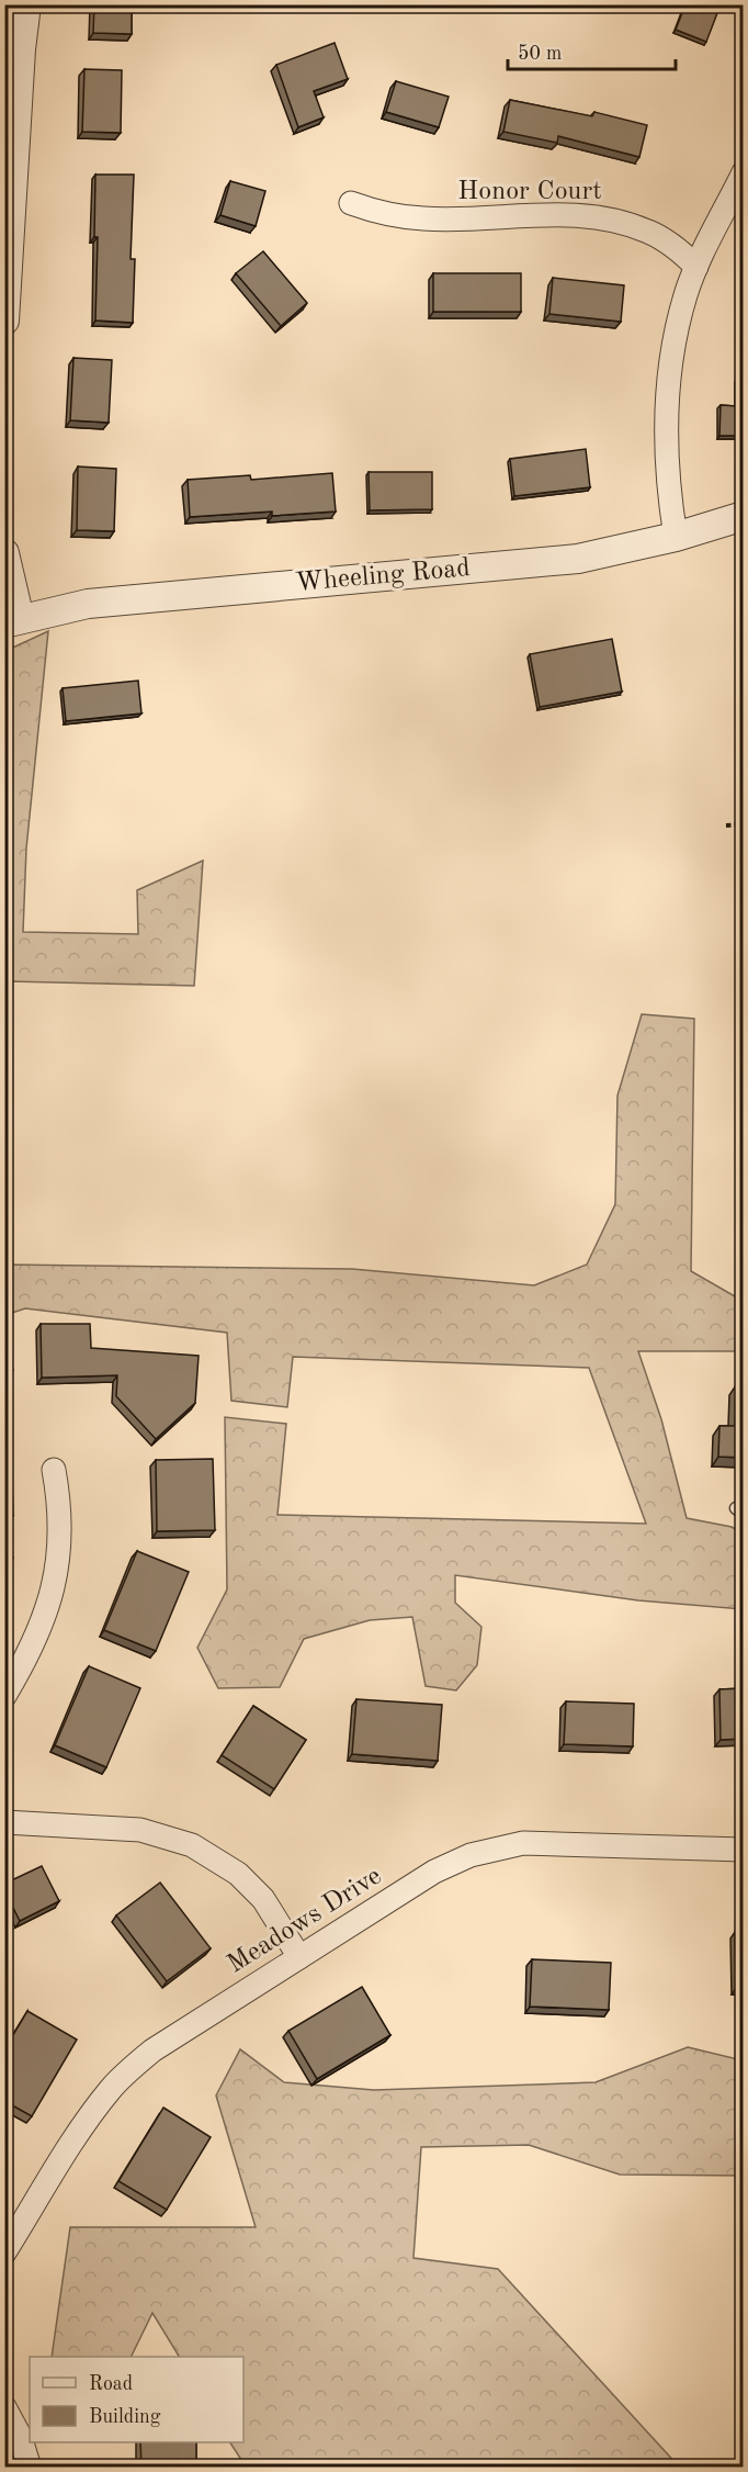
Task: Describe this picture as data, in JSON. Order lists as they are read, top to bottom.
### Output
{
  "streets": {
    "street": ["Honor Court", "Wheeling Road", "Meadows Drive"]
  },
  "legend": ["Road", "Building"],
  "scale_bar": "50 m"
}
